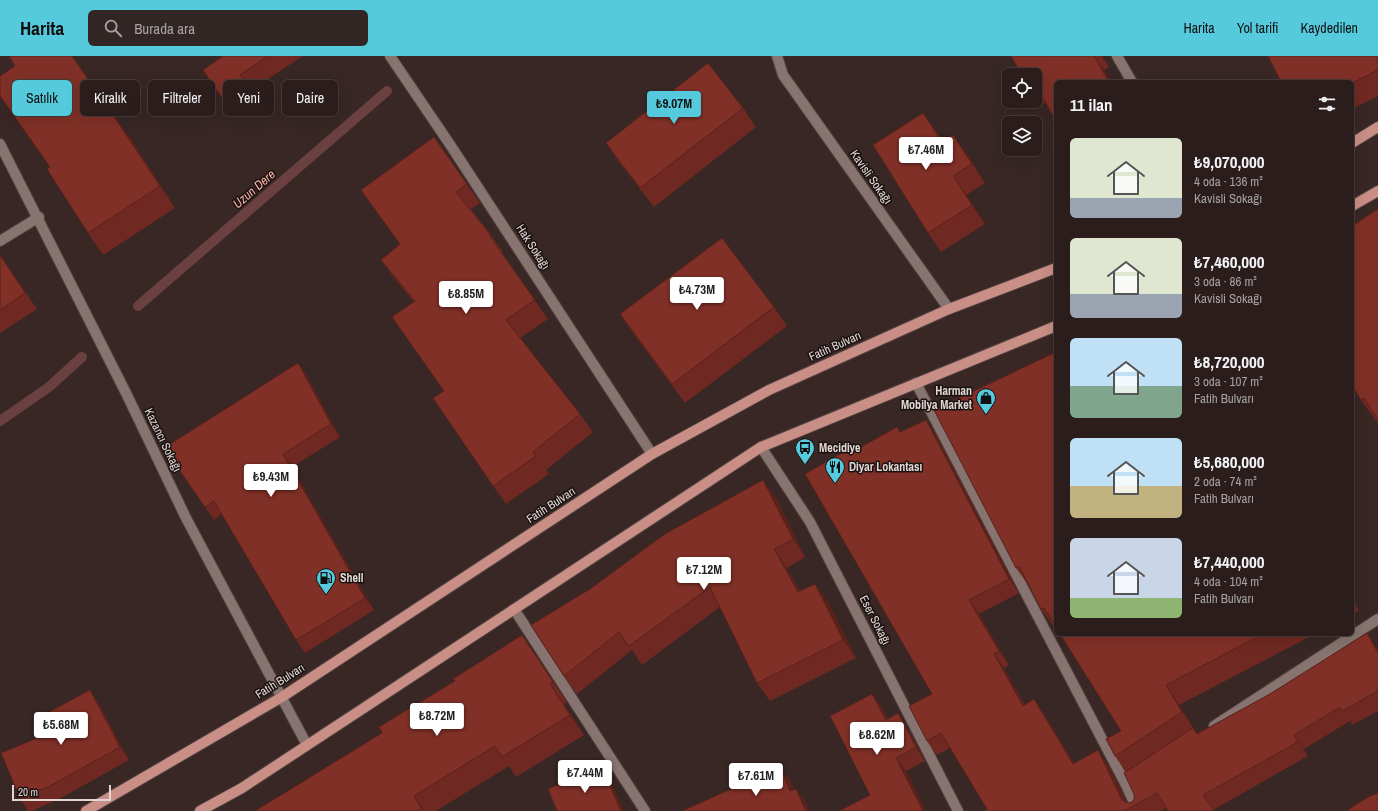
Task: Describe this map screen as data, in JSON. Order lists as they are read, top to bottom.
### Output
{
  "streets": {
    "main road": ["Fatih Bulvarı"],
    "street": [
      "Kavisli Sokağı",
      "Hak Sokağı",
      "Kazancı Sokağı",
      "Eser Sokağı"
    ]
  },
  "crossings": [
    ["Kavisli Sokağı", "Fatih Bulvarı"],
    ["Hak Sokağı", "Fatih Bulvarı"],
    ["Fatih Bulvarı", "Kazancı Sokağı"]
  ],
  "water": ["Uzun Dere"],
  "places": {
    "shop": ["Harman Mobilya Market"],
    "bus stop": ["Mecidiye"],
    "restaurant": ["Diyar Lokantası"],
    "fuel station": ["Shell"]
  },
  "scale_bar": "20 m",
  "page": {
    "header": "Harita",
    "search": "Burada ara",
    "nav": ["Harita", "Yol tarifi", "Kaydedilen"],
    "chip": [
      "Satılık",
      "Kiralık",
      "Filtreler",
      "Yeni",
      "Daire"
    ],
    "heading": "11 ilan",
    "price": [
      "₺9.07M",
      "₺7.46M",
      "₺4.73M",
      "₺8.85M",
      "₺9.43M",
      "₺7.12M",
      "₺8.72M",
      "₺5.68M",
      "₺8.62M",
      "₺7.44M",
      "₺7.61M"
    ],
    "list": [
      {
        "name": "₺9,070,000",
        "note": "4 oda · 136 m² · Kavisli Sokağı"
      },
      {
        "name": "₺7,460,000",
        "note": "3 oda · 86 m² · Kavisli Sokağı"
      },
      {
        "name": "₺8,720,000",
        "note": "3 oda · 107 m² · Fatih Bulvarı"
      },
      {
        "name": "₺5,680,000",
        "note": "2 oda · 74 m² · Fatih Bulvarı"
      },
      {
        "name": "₺7,440,000",
        "note": "4 oda · 104 m² · Fatih Bulvarı"
      }
    ],
    "scale": "20 m"
  }
}
